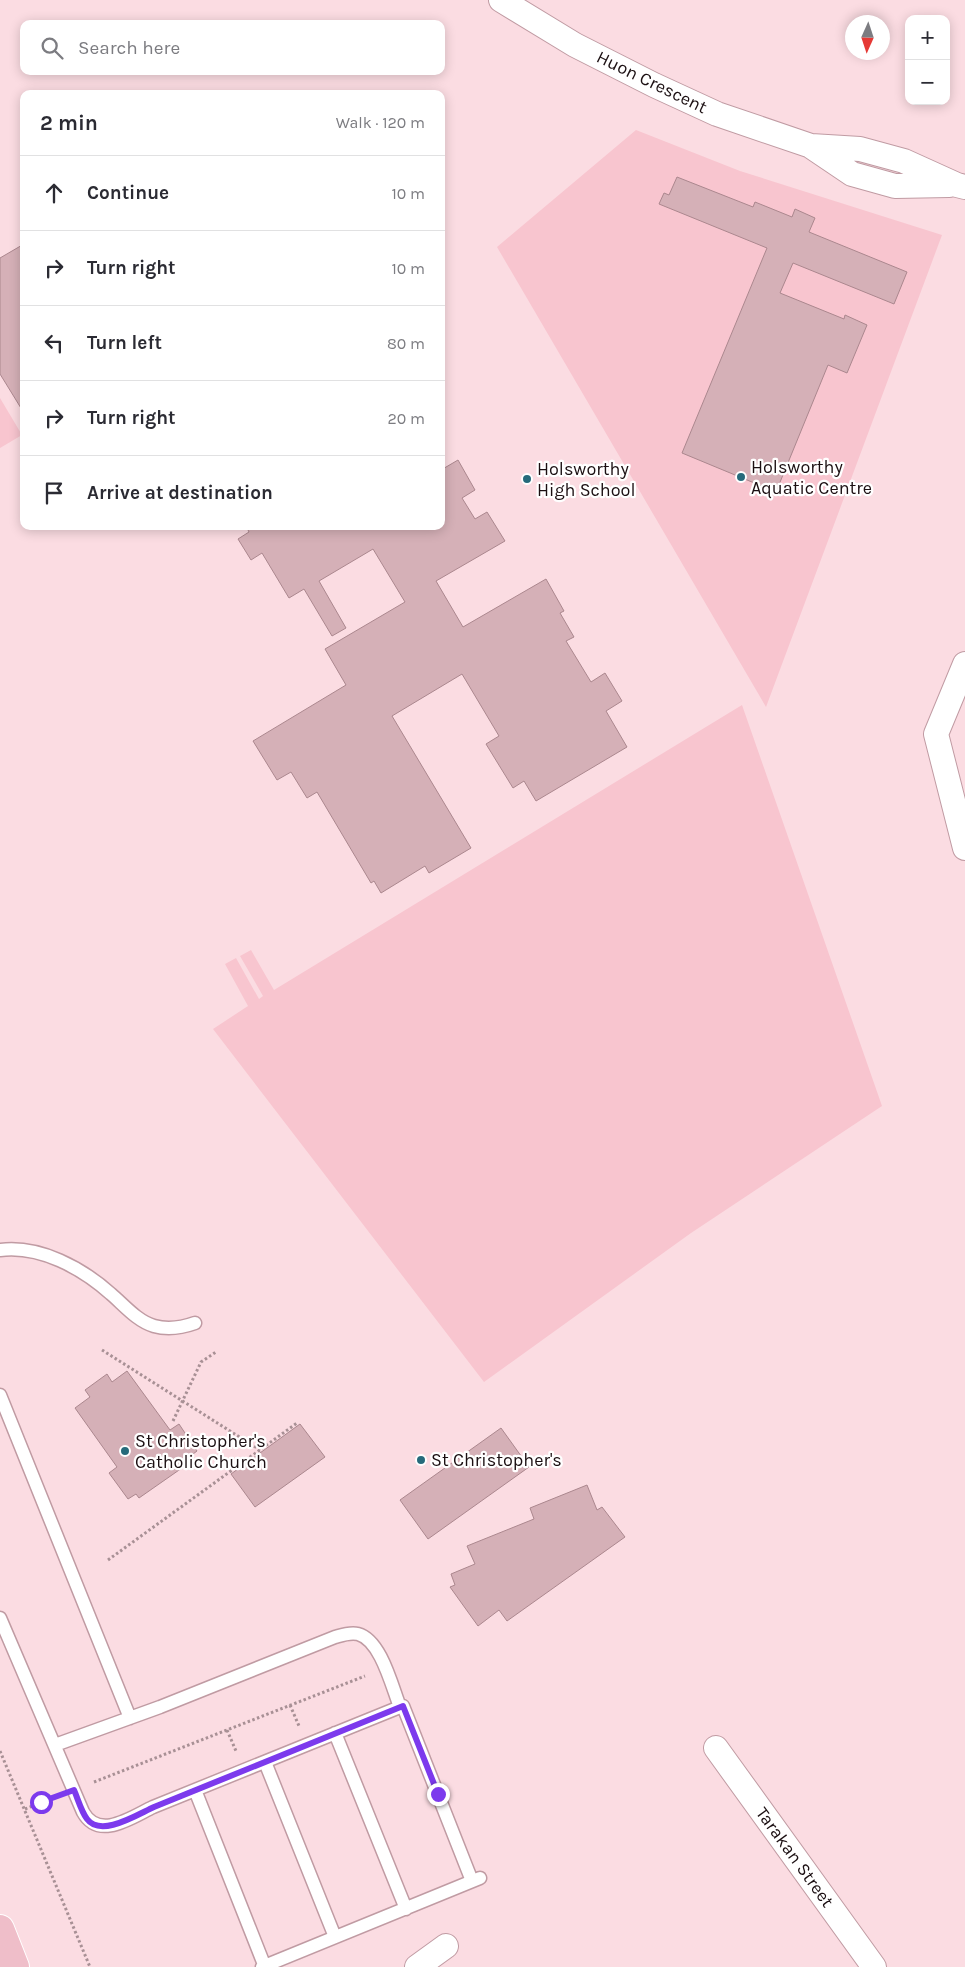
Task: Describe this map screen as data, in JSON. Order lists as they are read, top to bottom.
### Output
{
  "streets": {
    "street": ["Huon Crescent", "Tarakan Street"]
  },
  "places": [
    "Holsworthy Aquatic Centre",
    "Holsworthy High School",
    "St Christopher's Catholic Church",
    "St Christopher's"
  ],
  "north": "bottom",
  "page": {
    "map_buttons": ["+", "−"],
    "search": "Search here",
    "heading": ["2 min", "Walk · 120 m"],
    "list": [
      ["Continue", "10 m"],
      ["Turn right", "10 m"],
      ["Turn left", "80 m"],
      ["Turn right", "20 m"],
      "Arrive at destination"
    ]
  }
}
